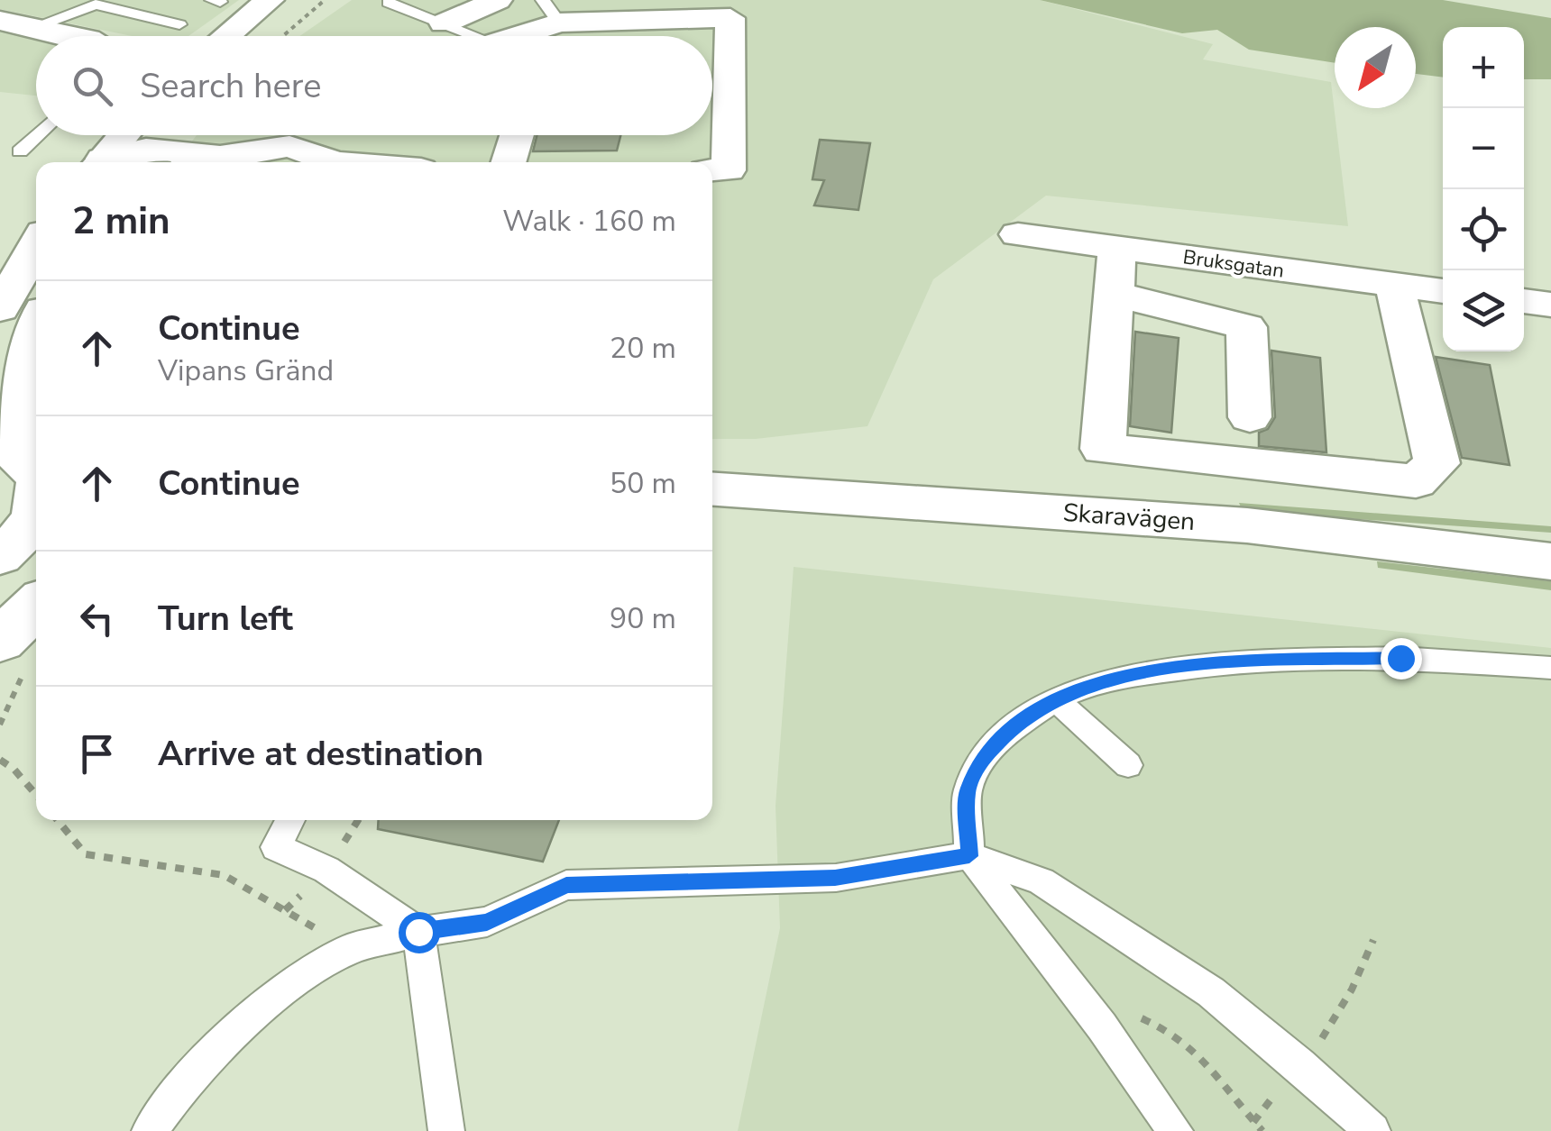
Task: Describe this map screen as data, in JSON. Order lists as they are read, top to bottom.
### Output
{
  "streets": {
    "street": ["Bruksgatan", "Skaravägen"]
  },
  "north": "bottom left",
  "page": {
    "map_buttons": ["+", "−"],
    "search": "Search here",
    "heading": ["2 min", "Walk · 160 m"],
    "list": [
      ["Continue", "Vipans Gränd", "20 m"],
      ["Continue", "50 m"],
      ["Turn left", "90 m"],
      "Arrive at destination"
    ]
  }
}
